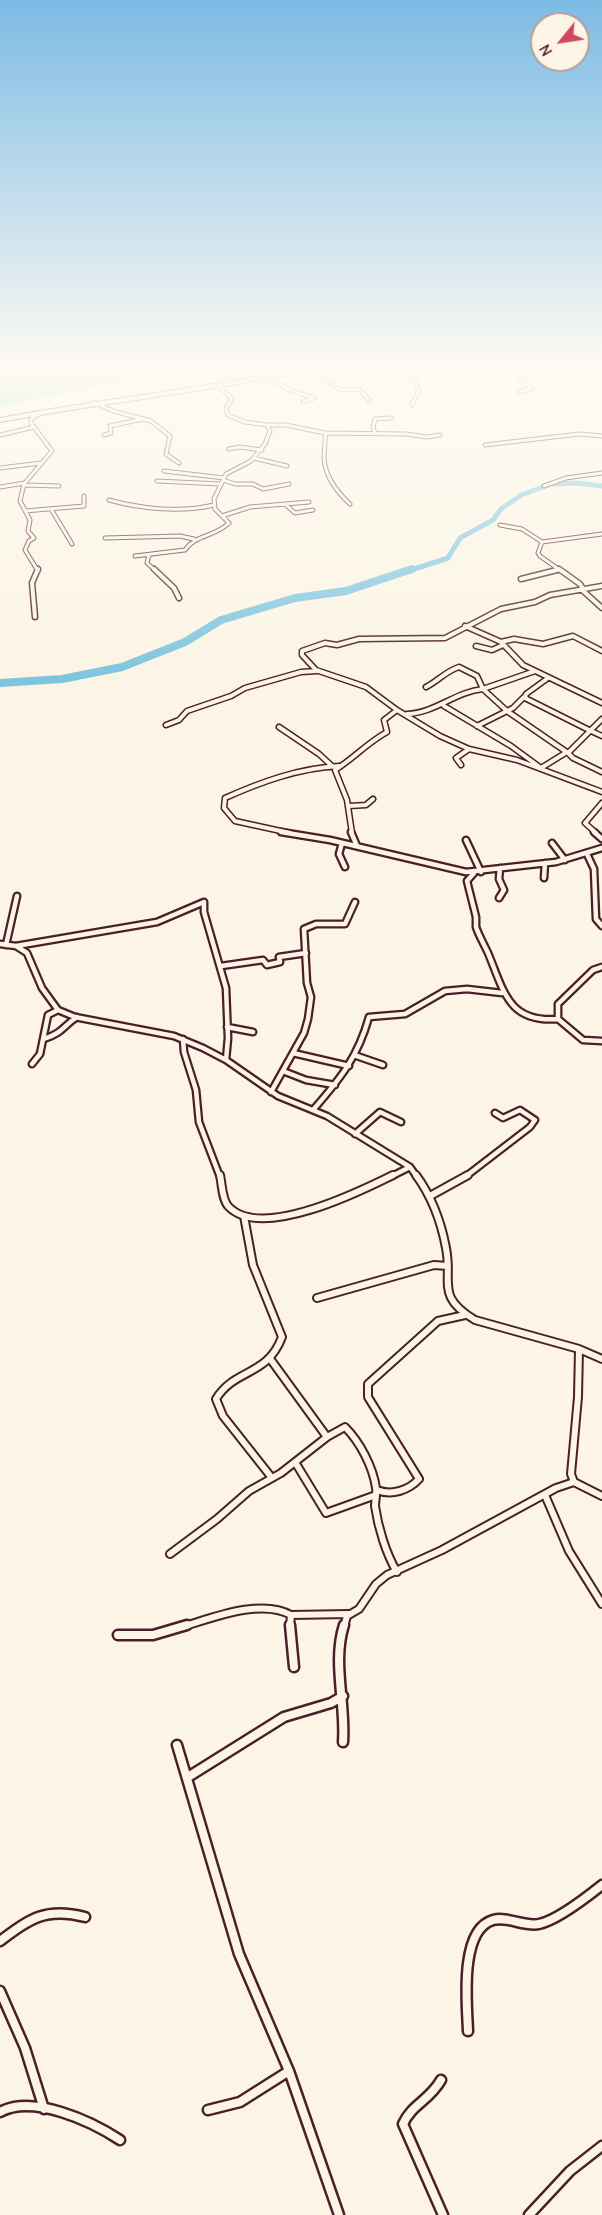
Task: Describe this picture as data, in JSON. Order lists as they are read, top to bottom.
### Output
{
  "north": "bottom left"
}
